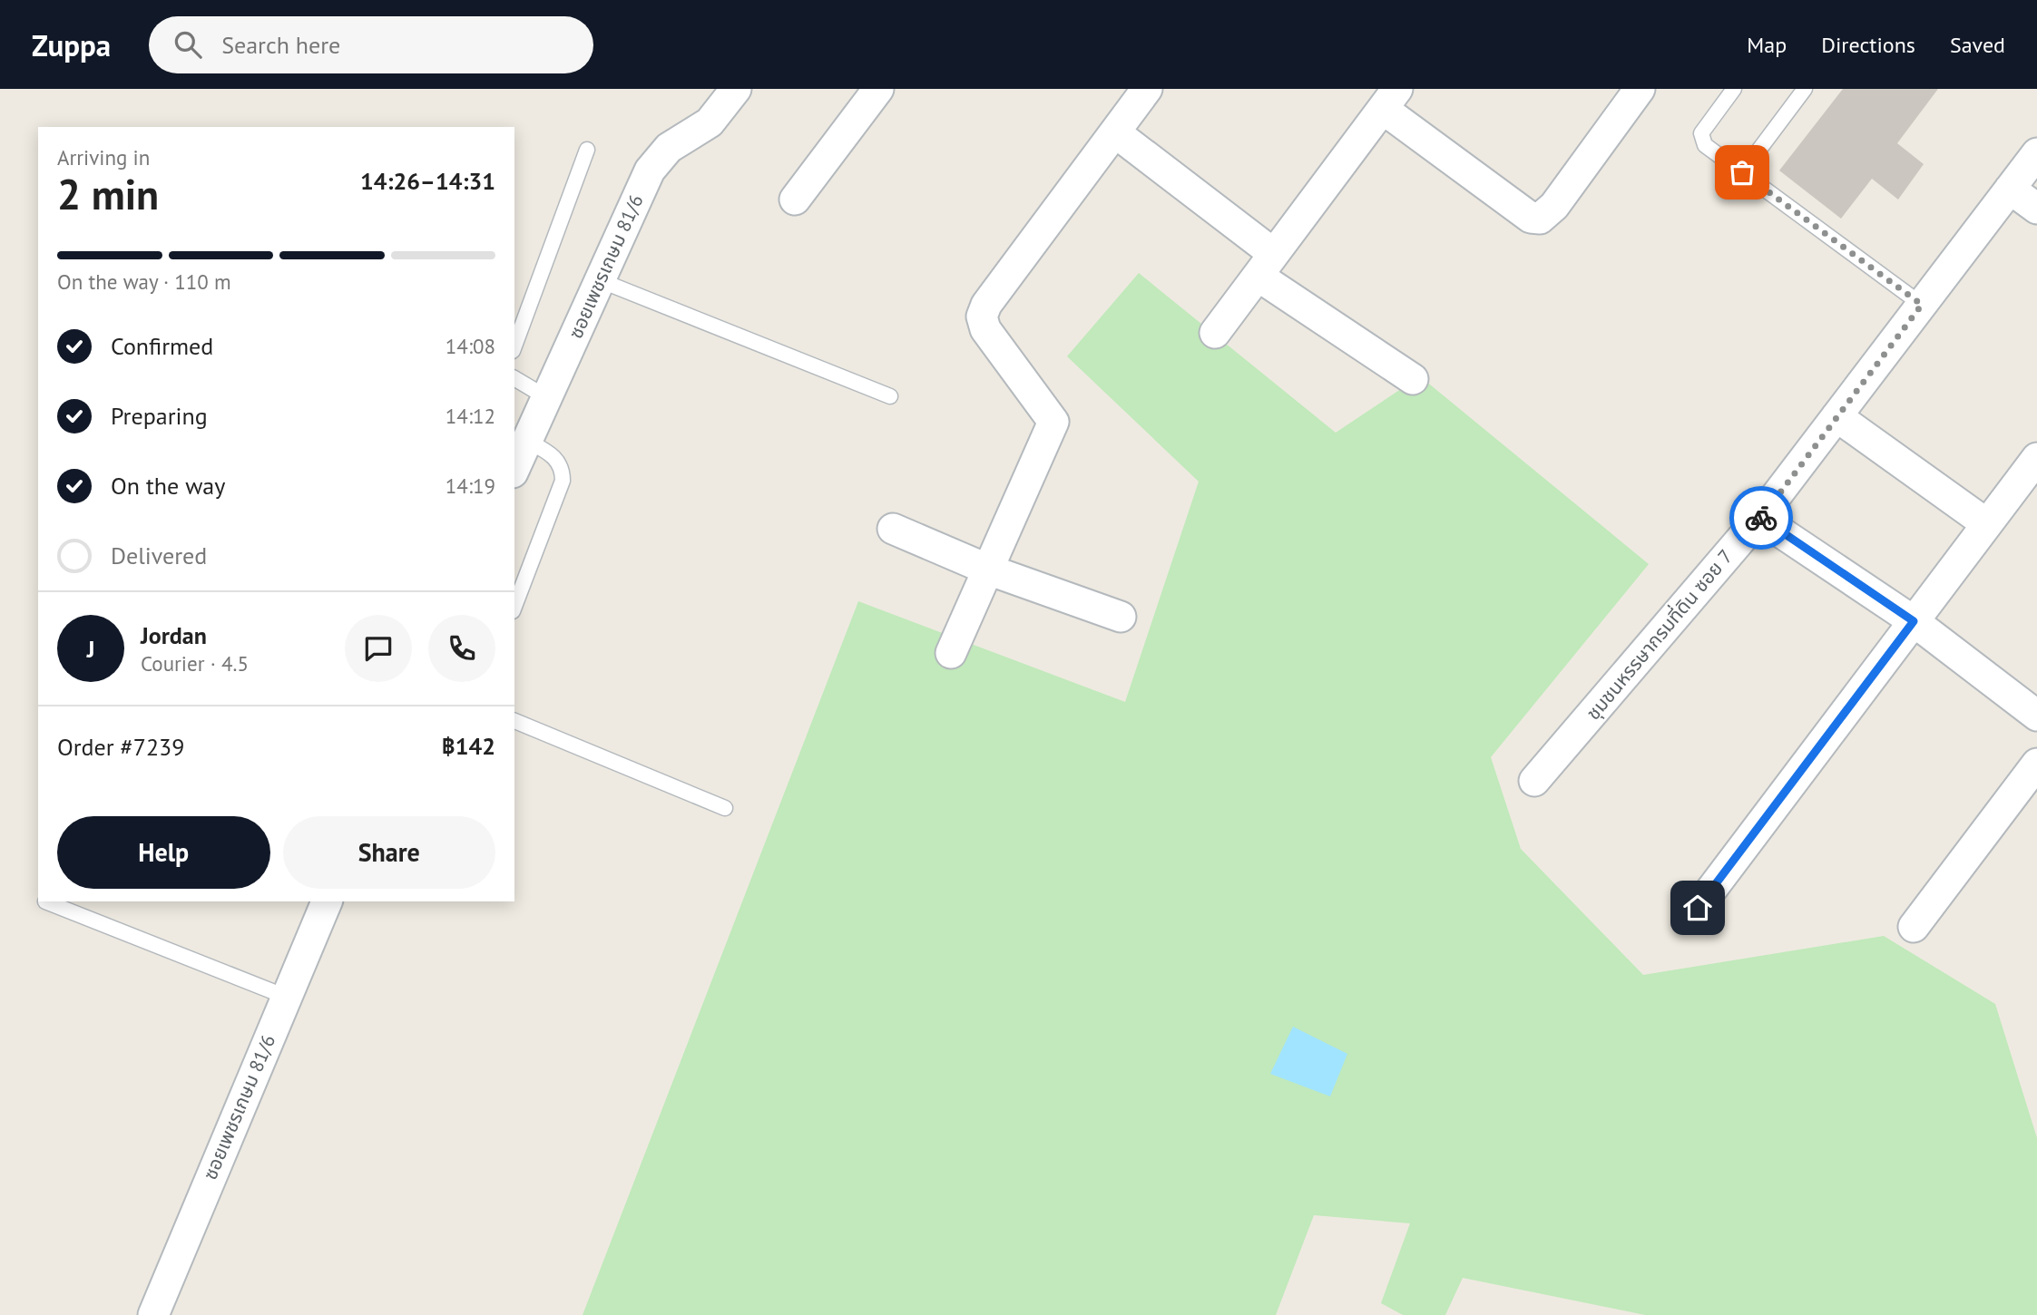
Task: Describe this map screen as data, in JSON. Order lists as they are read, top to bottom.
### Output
{
  "streets": {
    "street": ["ซอยเพชรเกษม 81/6", "ชุมชนหรรษากรมที่ดิน ซอย 7"]
  },
  "page": {
    "header": "Zuppa",
    "search": "Search here",
    "nav": ["Map", "Directions", "Saved"],
    "heading": ["2 min", "Arriving in", "14:26–14:31"],
    "panel": [
      "Jordan",
      "Courier · 4.5",
      "Order #7239",
      "฿142"
    ],
    "bar": "On the way · 110 m",
    "list": [
      ["Confirmed", "14:08"],
      ["Preparing", "14:12"],
      ["On the way", "14:19"],
      "Delivered"
    ],
    "round": "J",
    "buttons": ["Help", "Share"]
  }
}
